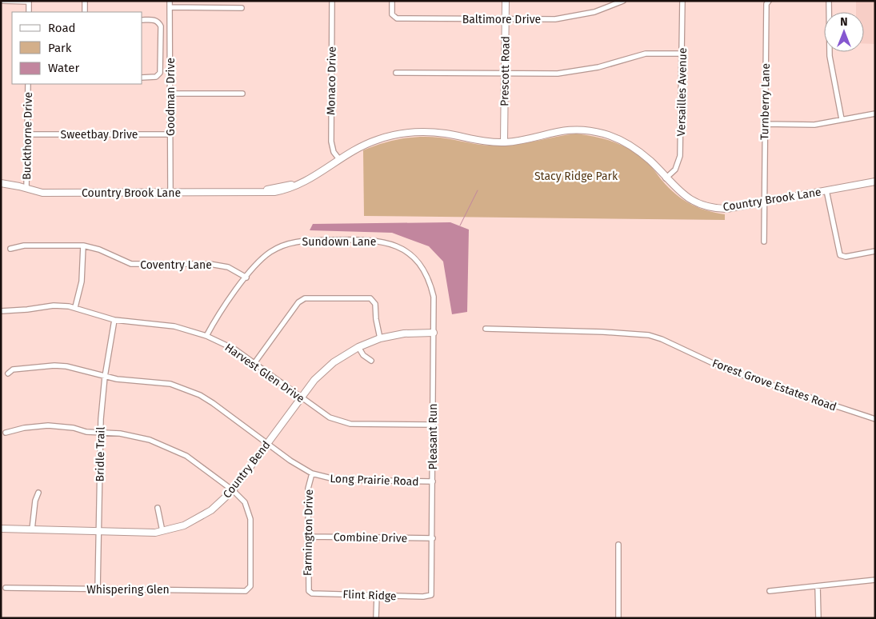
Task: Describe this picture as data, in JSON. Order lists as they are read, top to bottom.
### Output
{
  "streets": {
    "street": [
      "Baltimore Drive",
      "Prescott Road",
      "Monaco Drive",
      "Versailles Avenue",
      "Goodman Drive",
      "Turnberry Lane",
      "Sweetbay Drive",
      "Buckthorne Drive",
      "Country Brook Lane",
      "Sundown Lane",
      "Coventry Lane",
      "Harvest Glen Drive",
      "Forest Grove Estates Road",
      "Pleasant Run",
      "Bridle Trail",
      "Country Bend",
      "Long Prairie Road",
      "Farmington Drive",
      "Combine Drive",
      "Whispering Glen",
      "Flint Ridge"
    ]
  },
  "crossings": [
    ["Baltimore Drive", "Prescott Road"],
    ["Prescott Road", "Country Brook Lane"],
    ["Monaco Drive", "Country Brook Lane"],
    ["Versailles Avenue", "Country Brook Lane"],
    ["Goodman Drive", "Sweetbay Drive"],
    ["Goodman Drive", "Country Brook Lane"],
    ["Turnberry Lane", "Country Brook Lane"],
    ["Sweetbay Drive", "Buckthorne Drive"],
    ["Buckthorne Drive", "Country Brook Lane"],
    ["Sundown Lane", "Coventry Lane"],
    ["Sundown Lane", "Harvest Glen Drive"],
    ["Sundown Lane", "Pleasant Run"],
    ["Harvest Glen Drive", "Pleasant Run"],
    ["Harvest Glen Drive", "Bridle Trail"],
    ["Harvest Glen Drive", "Country Bend"],
    ["Pleasant Run", "Country Bend"],
    ["Pleasant Run", "Long Prairie Road"],
    ["Pleasant Run", "Combine Drive"],
    ["Pleasant Run", "Flint Ridge"],
    ["Bridle Trail", "Country Bend"],
    ["Bridle Trail", "Long Prairie Road"],
    ["Bridle Trail", "Whispering Glen"],
    ["Country Bend", "Long Prairie Road"],
    ["Country Bend", "Whispering Glen"],
    ["Long Prairie Road", "Farmington Drive"],
    ["Farmington Drive", "Combine Drive"],
    ["Farmington Drive", "Flint Ridge"]
  ],
  "parks": ["Stacy Ridge Park"],
  "legend": ["Road", "Park", "Water"],
  "north": "top"
}
